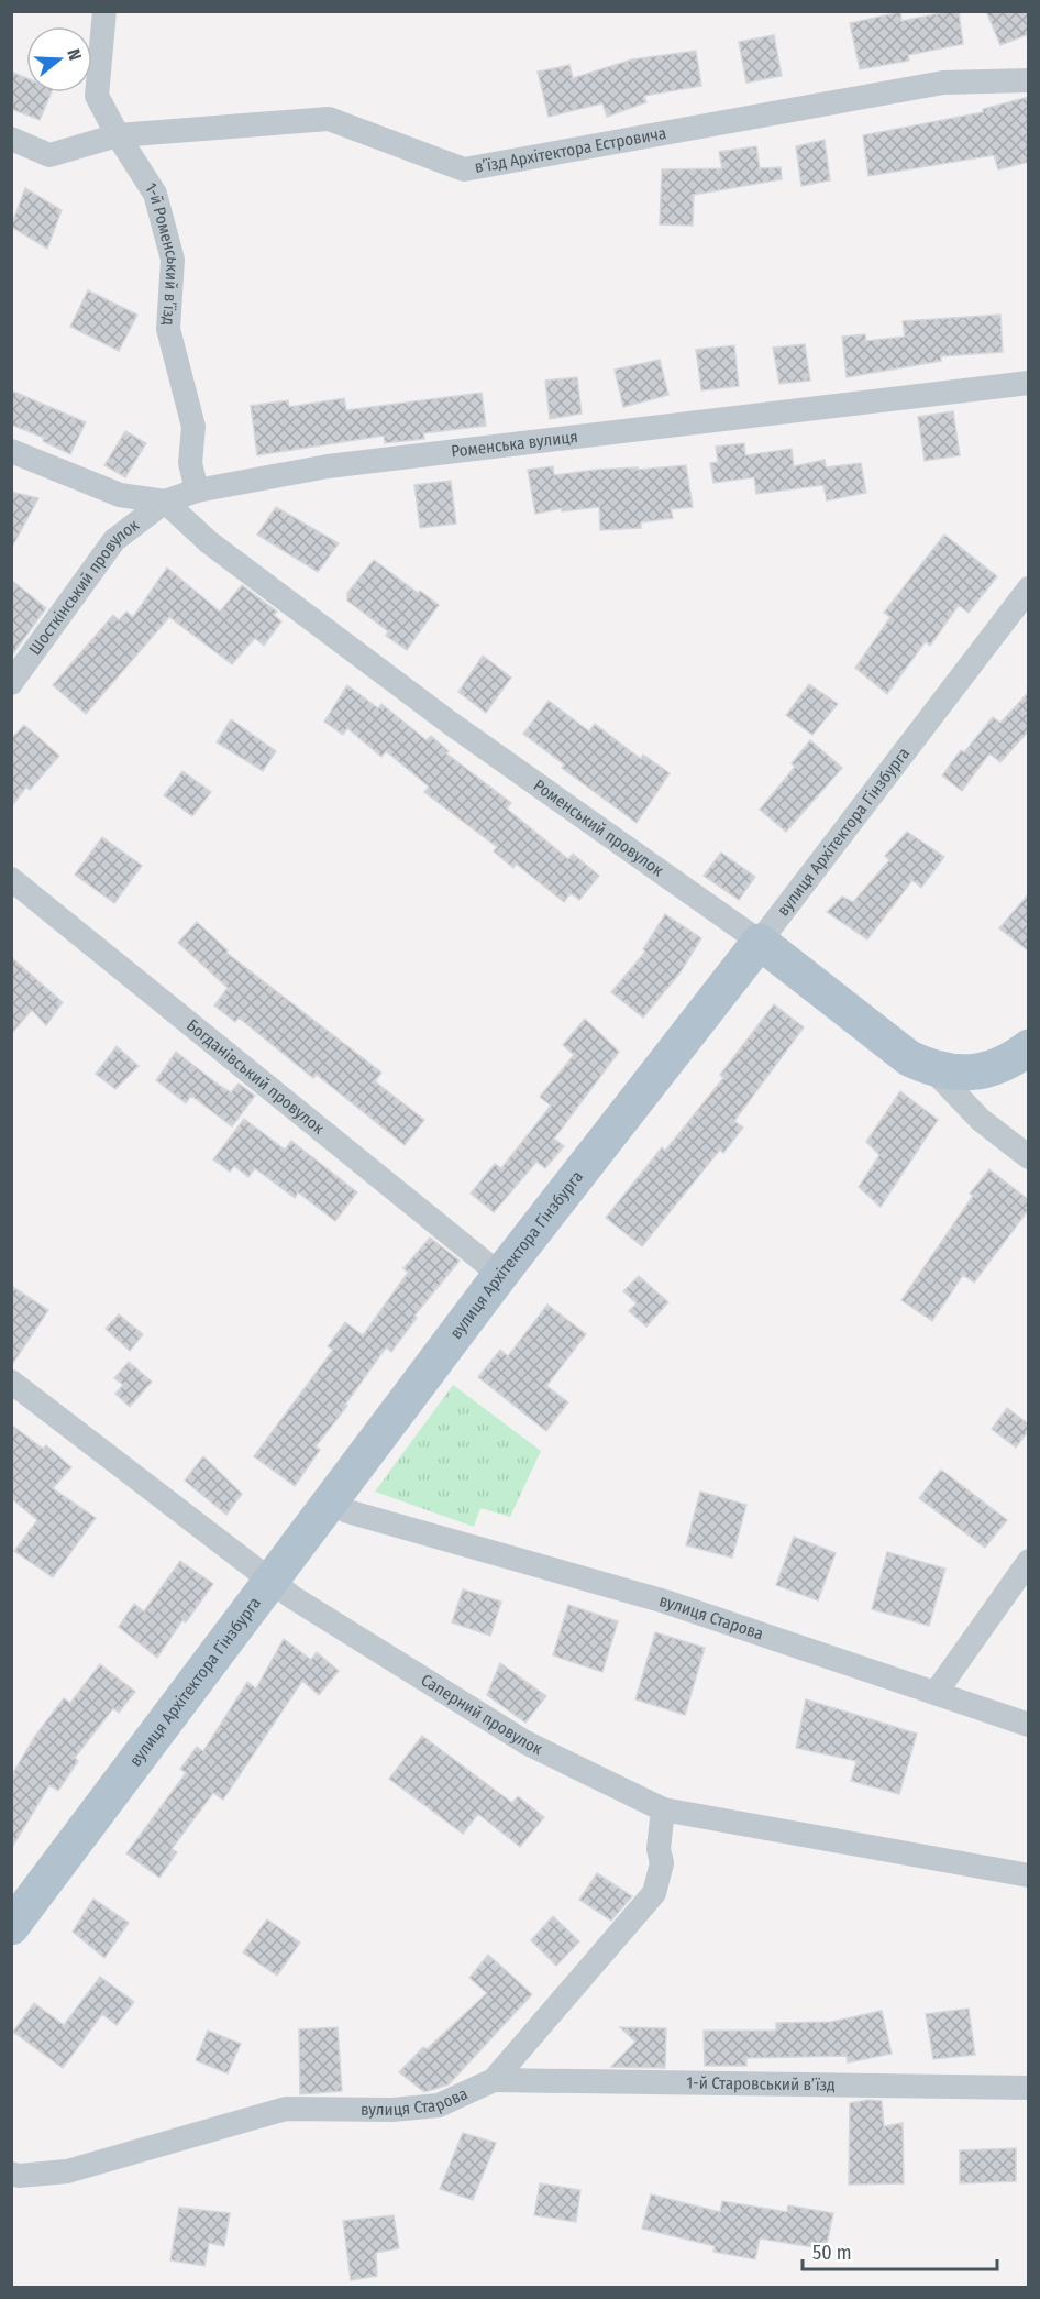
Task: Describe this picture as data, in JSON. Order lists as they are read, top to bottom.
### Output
{
  "streets": {
    "main road": ["Роменський провулок", "вулиця Архітектора Гінзбурга"],
    "street": [
      "в’їзд Архітектора Естровича",
      "1-й Роменський в’їзд",
      "Роменська вулиця",
      "Шосткінський провулок",
      "Богданівський провулок",
      "вулиця Старова",
      "Саперний провулок",
      "1-й Старовський в’їзд"
    ]
  },
  "crossings": [
    ["в’їзд Архітектора Естровича", "1-й Роменський в’їзд"],
    ["1-й Роменський в’їзд", "Роменська вулиця"],
    ["Роменська вулиця", "Шосткінський провулок"],
    ["Роменська вулиця", "Роменський провулок"],
    ["Шосткінський провулок", "Роменський провулок"],
    ["Роменський провулок", "вулиця Архітектора Гінзбурга"],
    ["вулиця Архітектора Гінзбурга", "Богданівський провулок"],
    ["вулиця Архітектора Гінзбурга", "вулиця Старова"],
    ["вулиця Архітектора Гінзбурга", "Саперний провулок"],
    ["вулиця Старова", "Саперний провулок"],
    ["вулиця Старова", "1-й Старовський в’їзд"]
  ],
  "scale_bar": "50 m",
  "north": "right"
}
